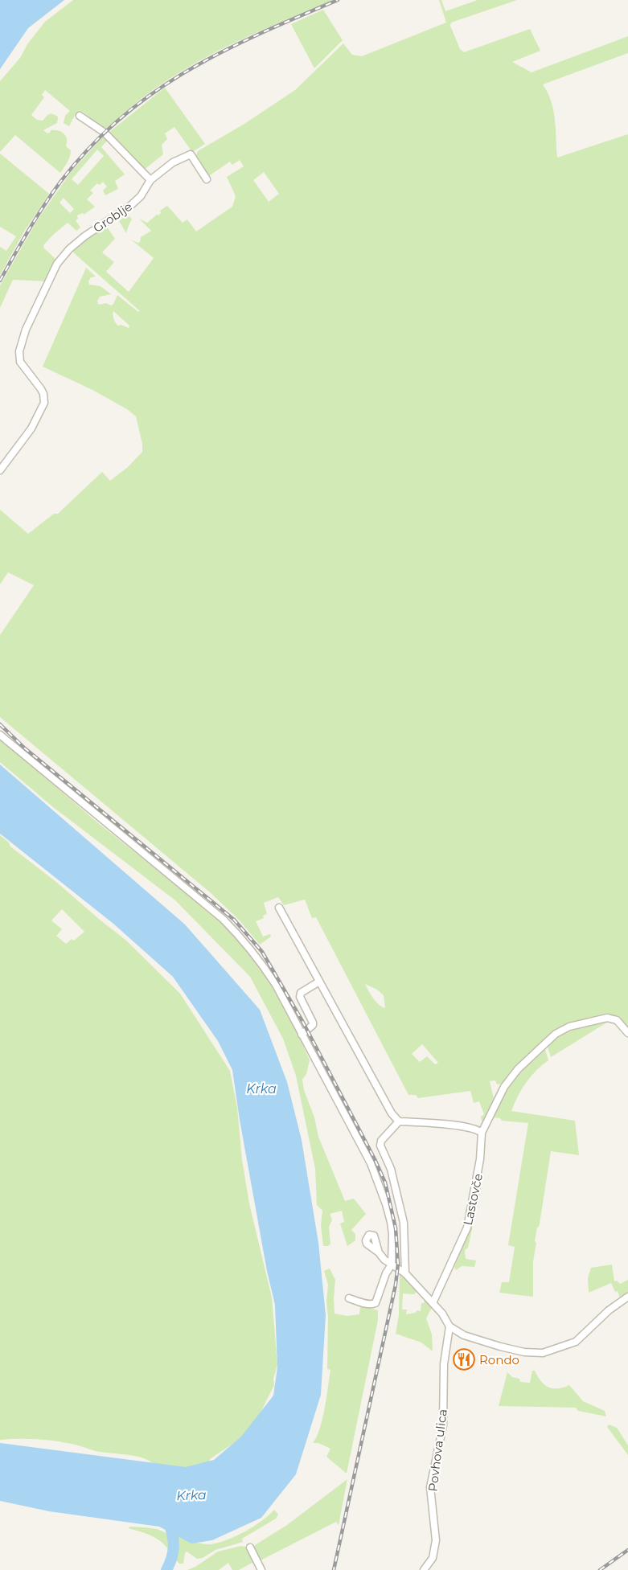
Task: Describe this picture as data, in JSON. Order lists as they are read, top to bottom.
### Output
{
  "streets": {
    "street": ["Groblje", "Lastovče", "Povhova ulica"]
  },
  "water": ["Krka"],
  "places": {
    "restaurant": ["Rondo"]
  }
}
